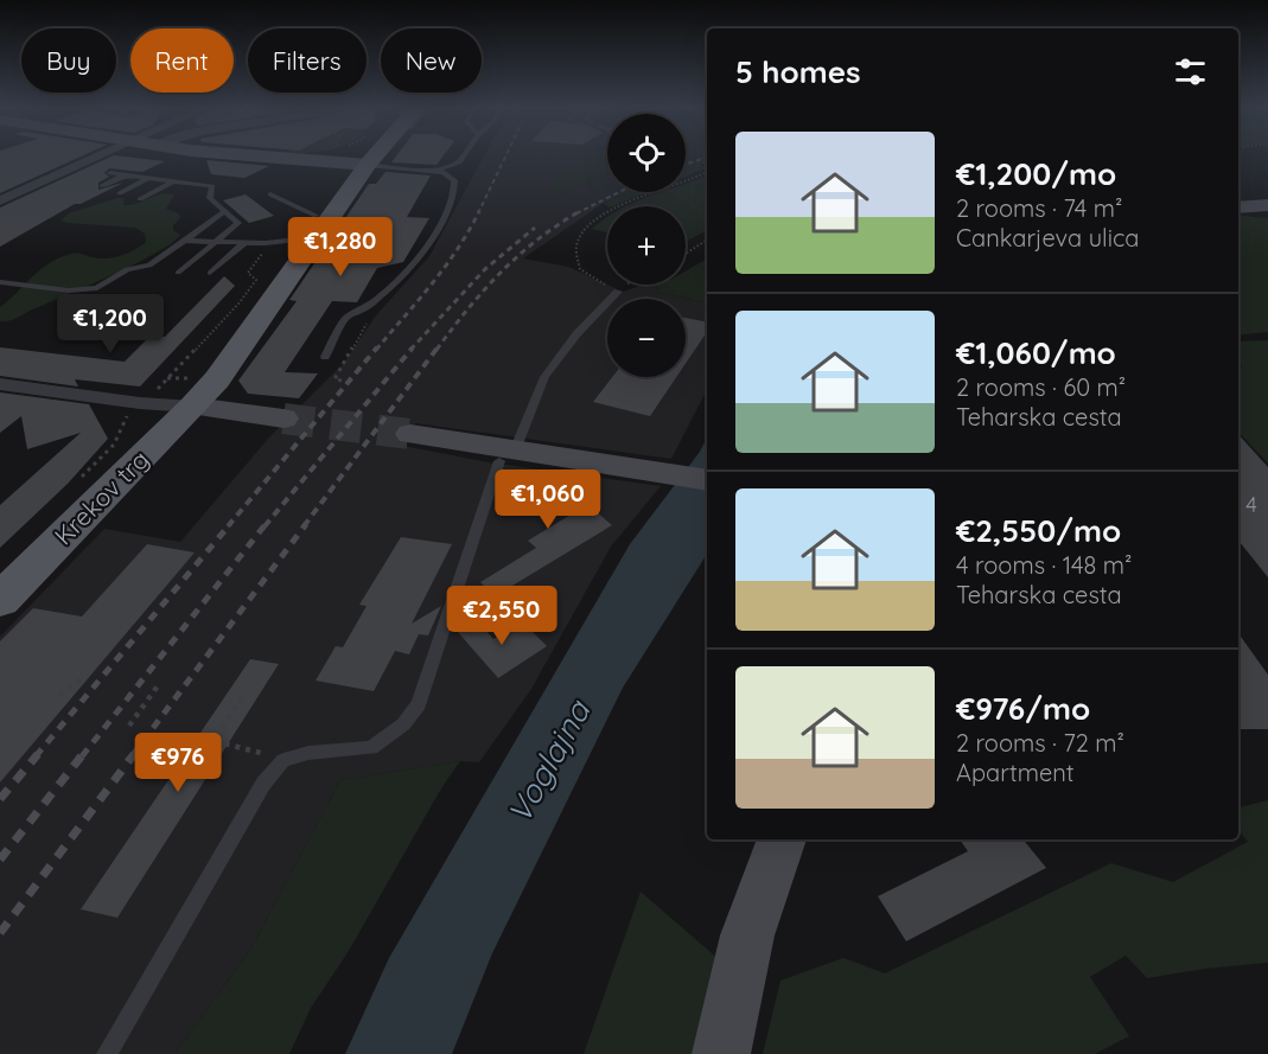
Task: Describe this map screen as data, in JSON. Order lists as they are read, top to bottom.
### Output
{
  "streets": {
    "main road": ["Krekov trg"]
  },
  "water": ["Voglajna"],
  "house_numbers": ["4"],
  "page": {
    "chip": [
      "Buy",
      "Rent",
      "Filters",
      "New"
    ],
    "heading": "5 homes",
    "map_buttons": ["+", "−"],
    "list": [
      {
        "name": "€1,200/mo",
        "note": "2 rooms · 74 m² · Cankarjeva ulica"
      },
      {
        "name": "€1,060/mo",
        "note": "2 rooms · 60 m² · Teharska cesta"
      },
      {
        "name": "€2,550/mo",
        "note": "4 rooms · 148 m² · Teharska cesta"
      },
      {
        "name": "€976/mo",
        "note": "2 rooms · 72 m² · Apartment"
      }
    ],
    "price": [
      "€1,280",
      "€1,200",
      "€1,060",
      "€2,550",
      "€976"
    ]
  }
}
